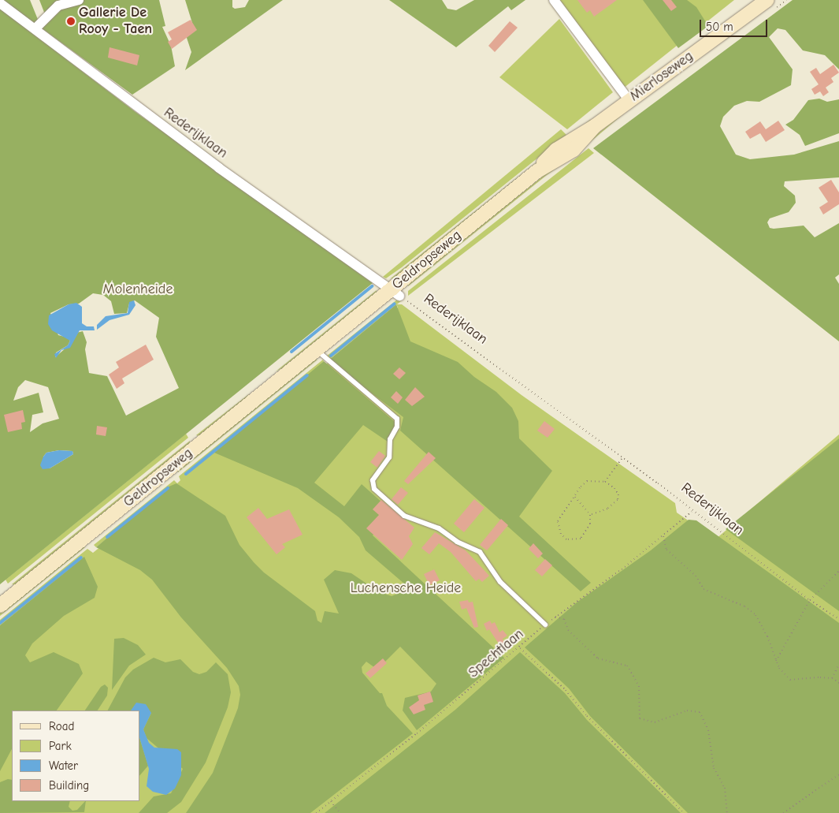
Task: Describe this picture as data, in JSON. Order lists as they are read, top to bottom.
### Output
{
  "streets": {
    "main road": ["Mierloseweg", "Geldropseweg"],
    "street": ["Rederijklaan"],
    "path": ["Spechtlaan"]
  },
  "crossings": [
    ["Mierloseweg", "Geldropseweg"],
    ["Rederijklaan", "Geldropseweg"],
    ["Rederijklaan", "Spechtlaan"]
  ],
  "parks": ["Molenheide", "Luchensche Heide"],
  "places": ["Gallerie De Rooy - Taen"],
  "legend": [
    "Road",
    "Park",
    "Water",
    "Building"
  ],
  "scale_bar": "50 m"
}
